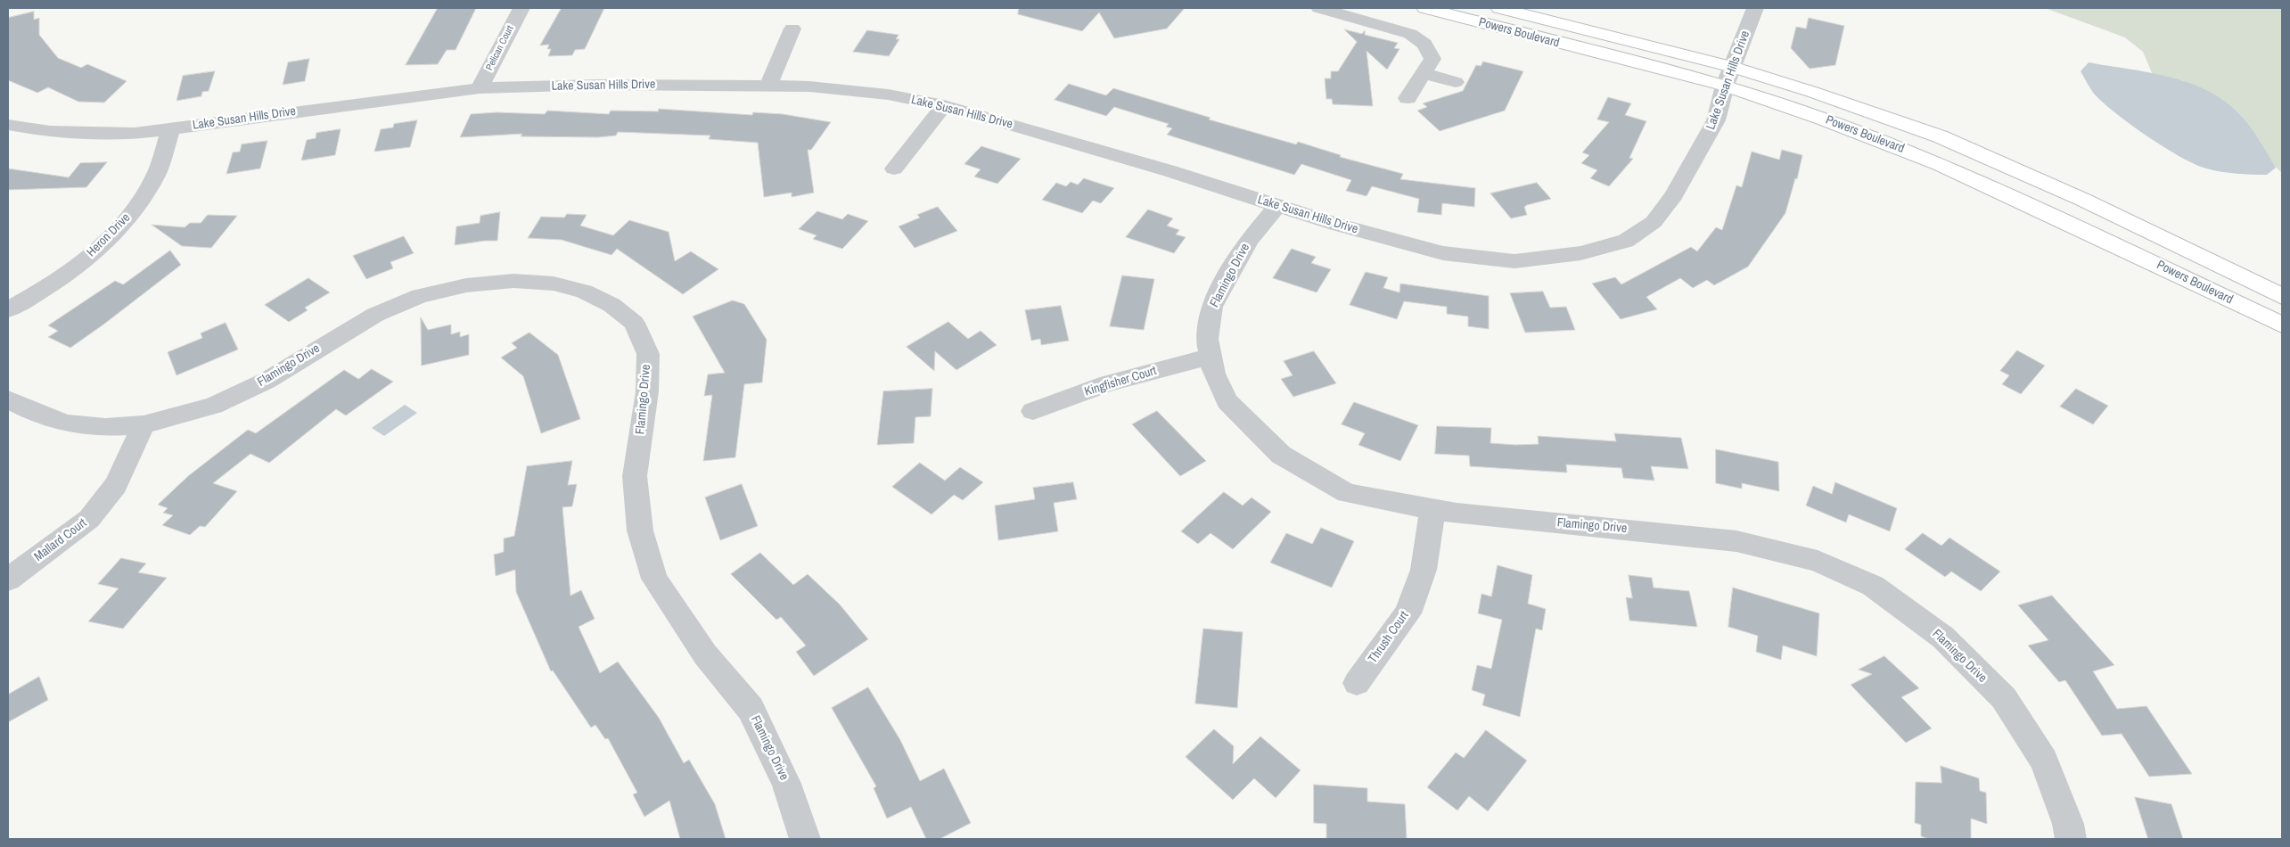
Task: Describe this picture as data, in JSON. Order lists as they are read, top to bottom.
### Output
{
  "streets": {
    "main road": ["Powers Boulevard"],
    "street": [
      "Pelican Court",
      "Lake Susan Hills Drive",
      "Heron Drive",
      "Flamingo Drive",
      "Kingfisher Court",
      "Mallard Court",
      "Thrush Court"
    ]
  },
  "crossings": [
    ["Powers Boulevard", "Lake Susan Hills Drive"],
    ["Pelican Court", "Lake Susan Hills Drive"],
    ["Lake Susan Hills Drive", "Heron Drive"],
    ["Lake Susan Hills Drive", "Flamingo Drive"],
    ["Flamingo Drive", "Kingfisher Court"],
    ["Flamingo Drive", "Mallard Court"],
    ["Flamingo Drive", "Thrush Court"]
  ]
}
